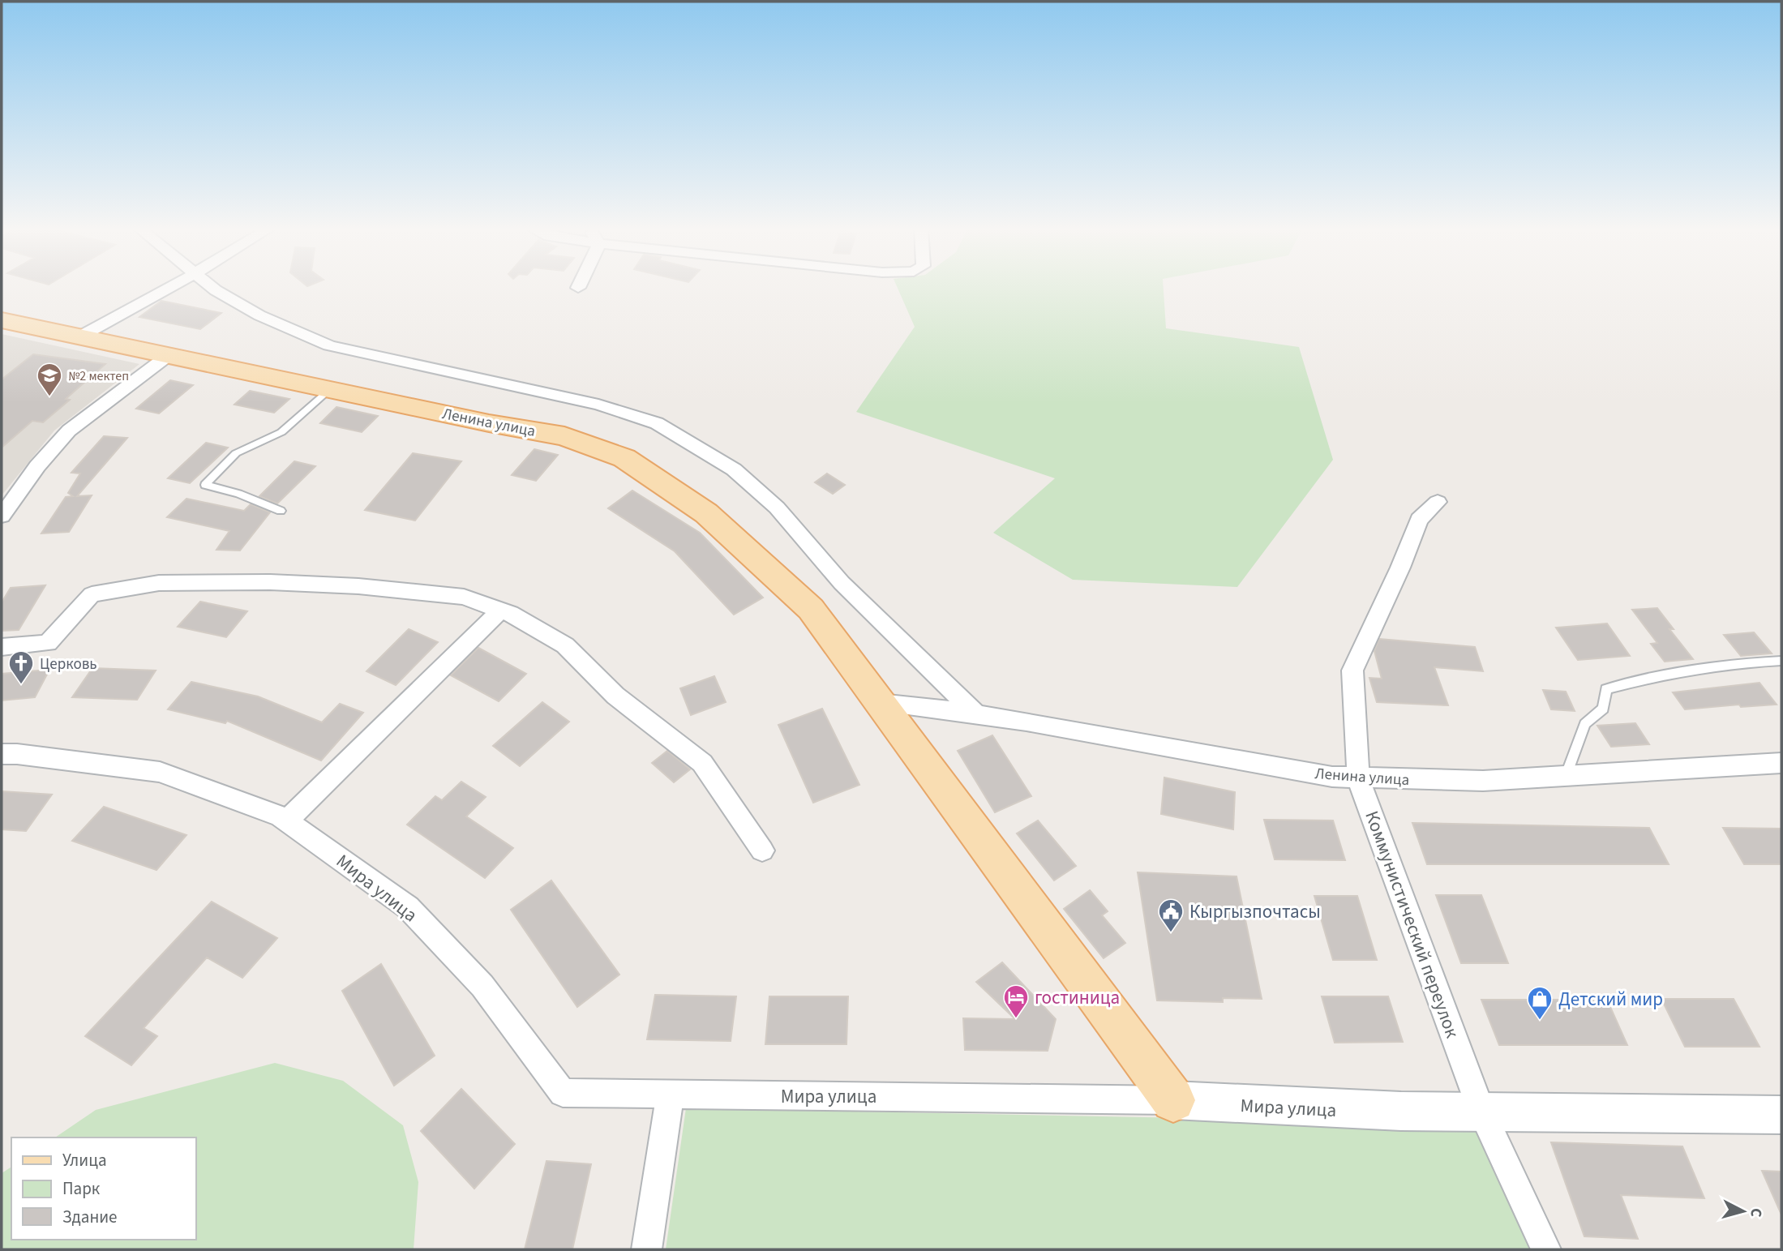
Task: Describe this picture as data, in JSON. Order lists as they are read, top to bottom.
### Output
{
  "streets": {
    "main road": ["Ленина улица"],
    "street": ["Мира улица", "Коммунистический переулок"]
  },
  "crossings": [
    ["Ленина улица", "Мира улица"],
    ["Ленина улица", "Коммунистический переулок"],
    ["Мира улица", "Коммунистический переулок"]
  ],
  "places": {
    "school or university": ["№2 мектеп"],
    "church": ["Церковь"],
    "public building": ["Кыргызпочтасы"],
    "hotel": ["гостиница"],
    "shop": ["Детский мир"]
  },
  "legend": ["Улица", "Парк", "Здание"],
  "north": "right"
}
